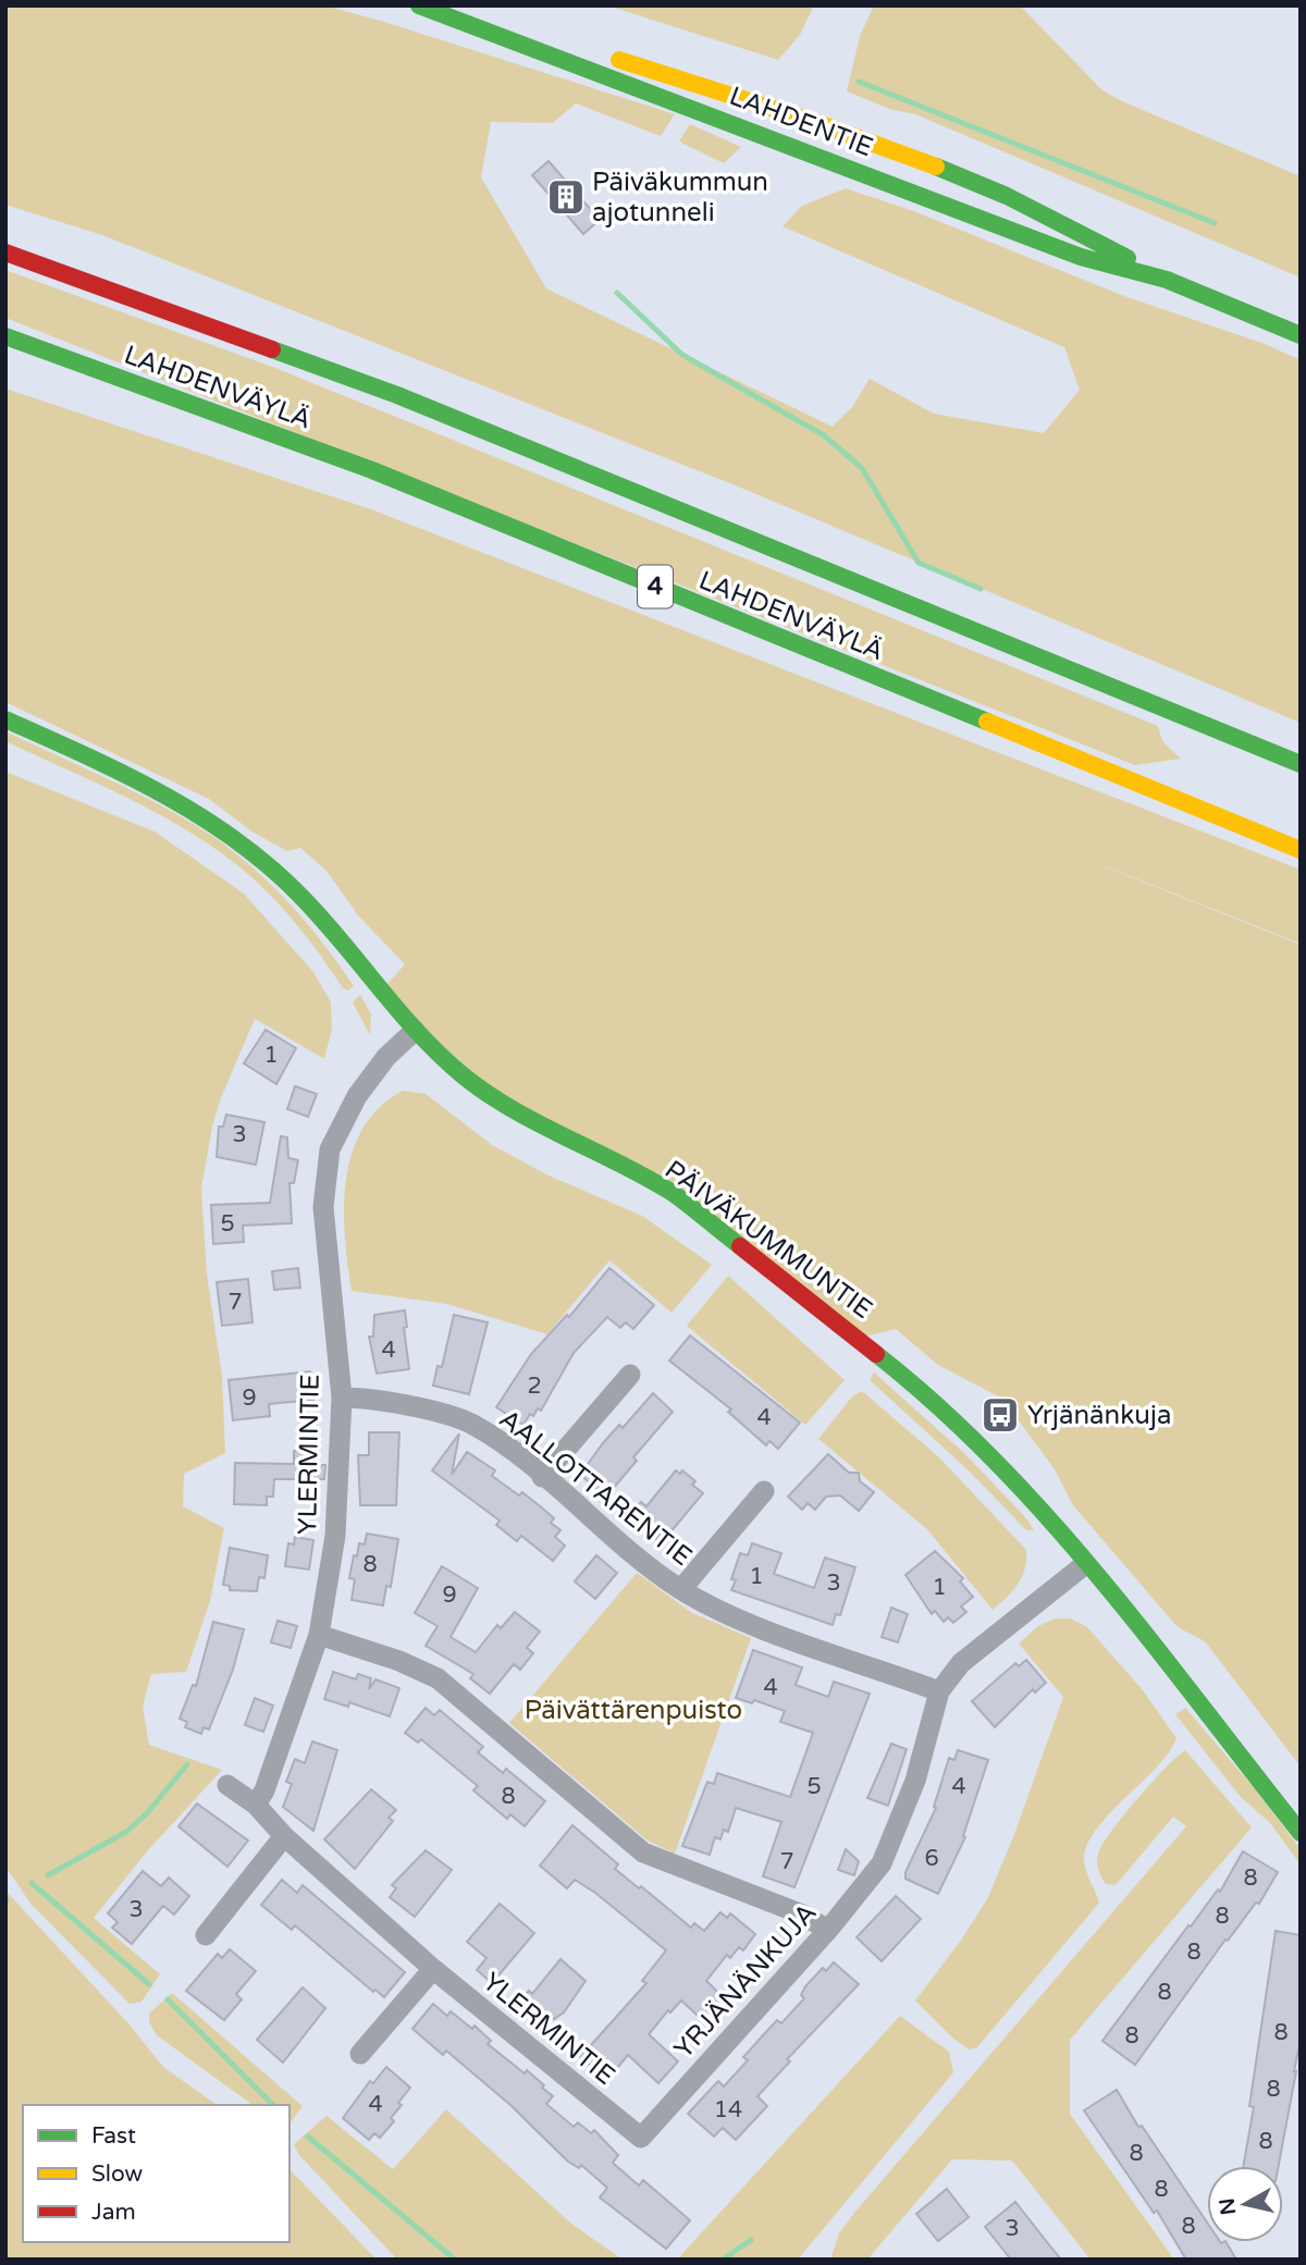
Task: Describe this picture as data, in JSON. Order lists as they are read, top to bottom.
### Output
{
  "streets": {
    "main road": [
      "LAHDENTIE",
      "LAHDENVÄYLÄ",
      "4",
      "PÄIVÄKUMMUNTIE"
    ],
    "street": ["YLERMINTIE", "AALLOTTARENTIE", "YRJÄNÄNKUJA"]
  },
  "crossings": [
    ["PÄIVÄKUMMUNTIE", "YLERMINTIE"],
    ["PÄIVÄKUMMUNTIE", "YRJÄNÄNKUJA"],
    ["YLERMINTIE", "AALLOTTARENTIE"],
    ["YLERMINTIE", "YRJÄNÄNKUJA"],
    ["AALLOTTARENTIE", "YRJÄNÄNKUJA"]
  ],
  "parks": ["Päivättärenpuisto"],
  "places": {
    "building": ["Päiväkummun ajotunneli"],
    "bus stop": ["Yrjänänkuja"]
  },
  "house_numbers": [
    "1",
    "3",
    "5",
    "7",
    "4",
    "2",
    "9",
    "4",
    "8",
    "1",
    "3",
    "1",
    "9",
    "4",
    "5",
    "4",
    "8",
    "6",
    "7",
    "8",
    "3",
    "8",
    "8",
    "8",
    "8",
    "8",
    "8",
    "4",
    "14",
    "8",
    "8",
    "8",
    "8",
    "3"
  ],
  "legend": ["Fast", "Slow", "Jam"],
  "north": "left"
}
